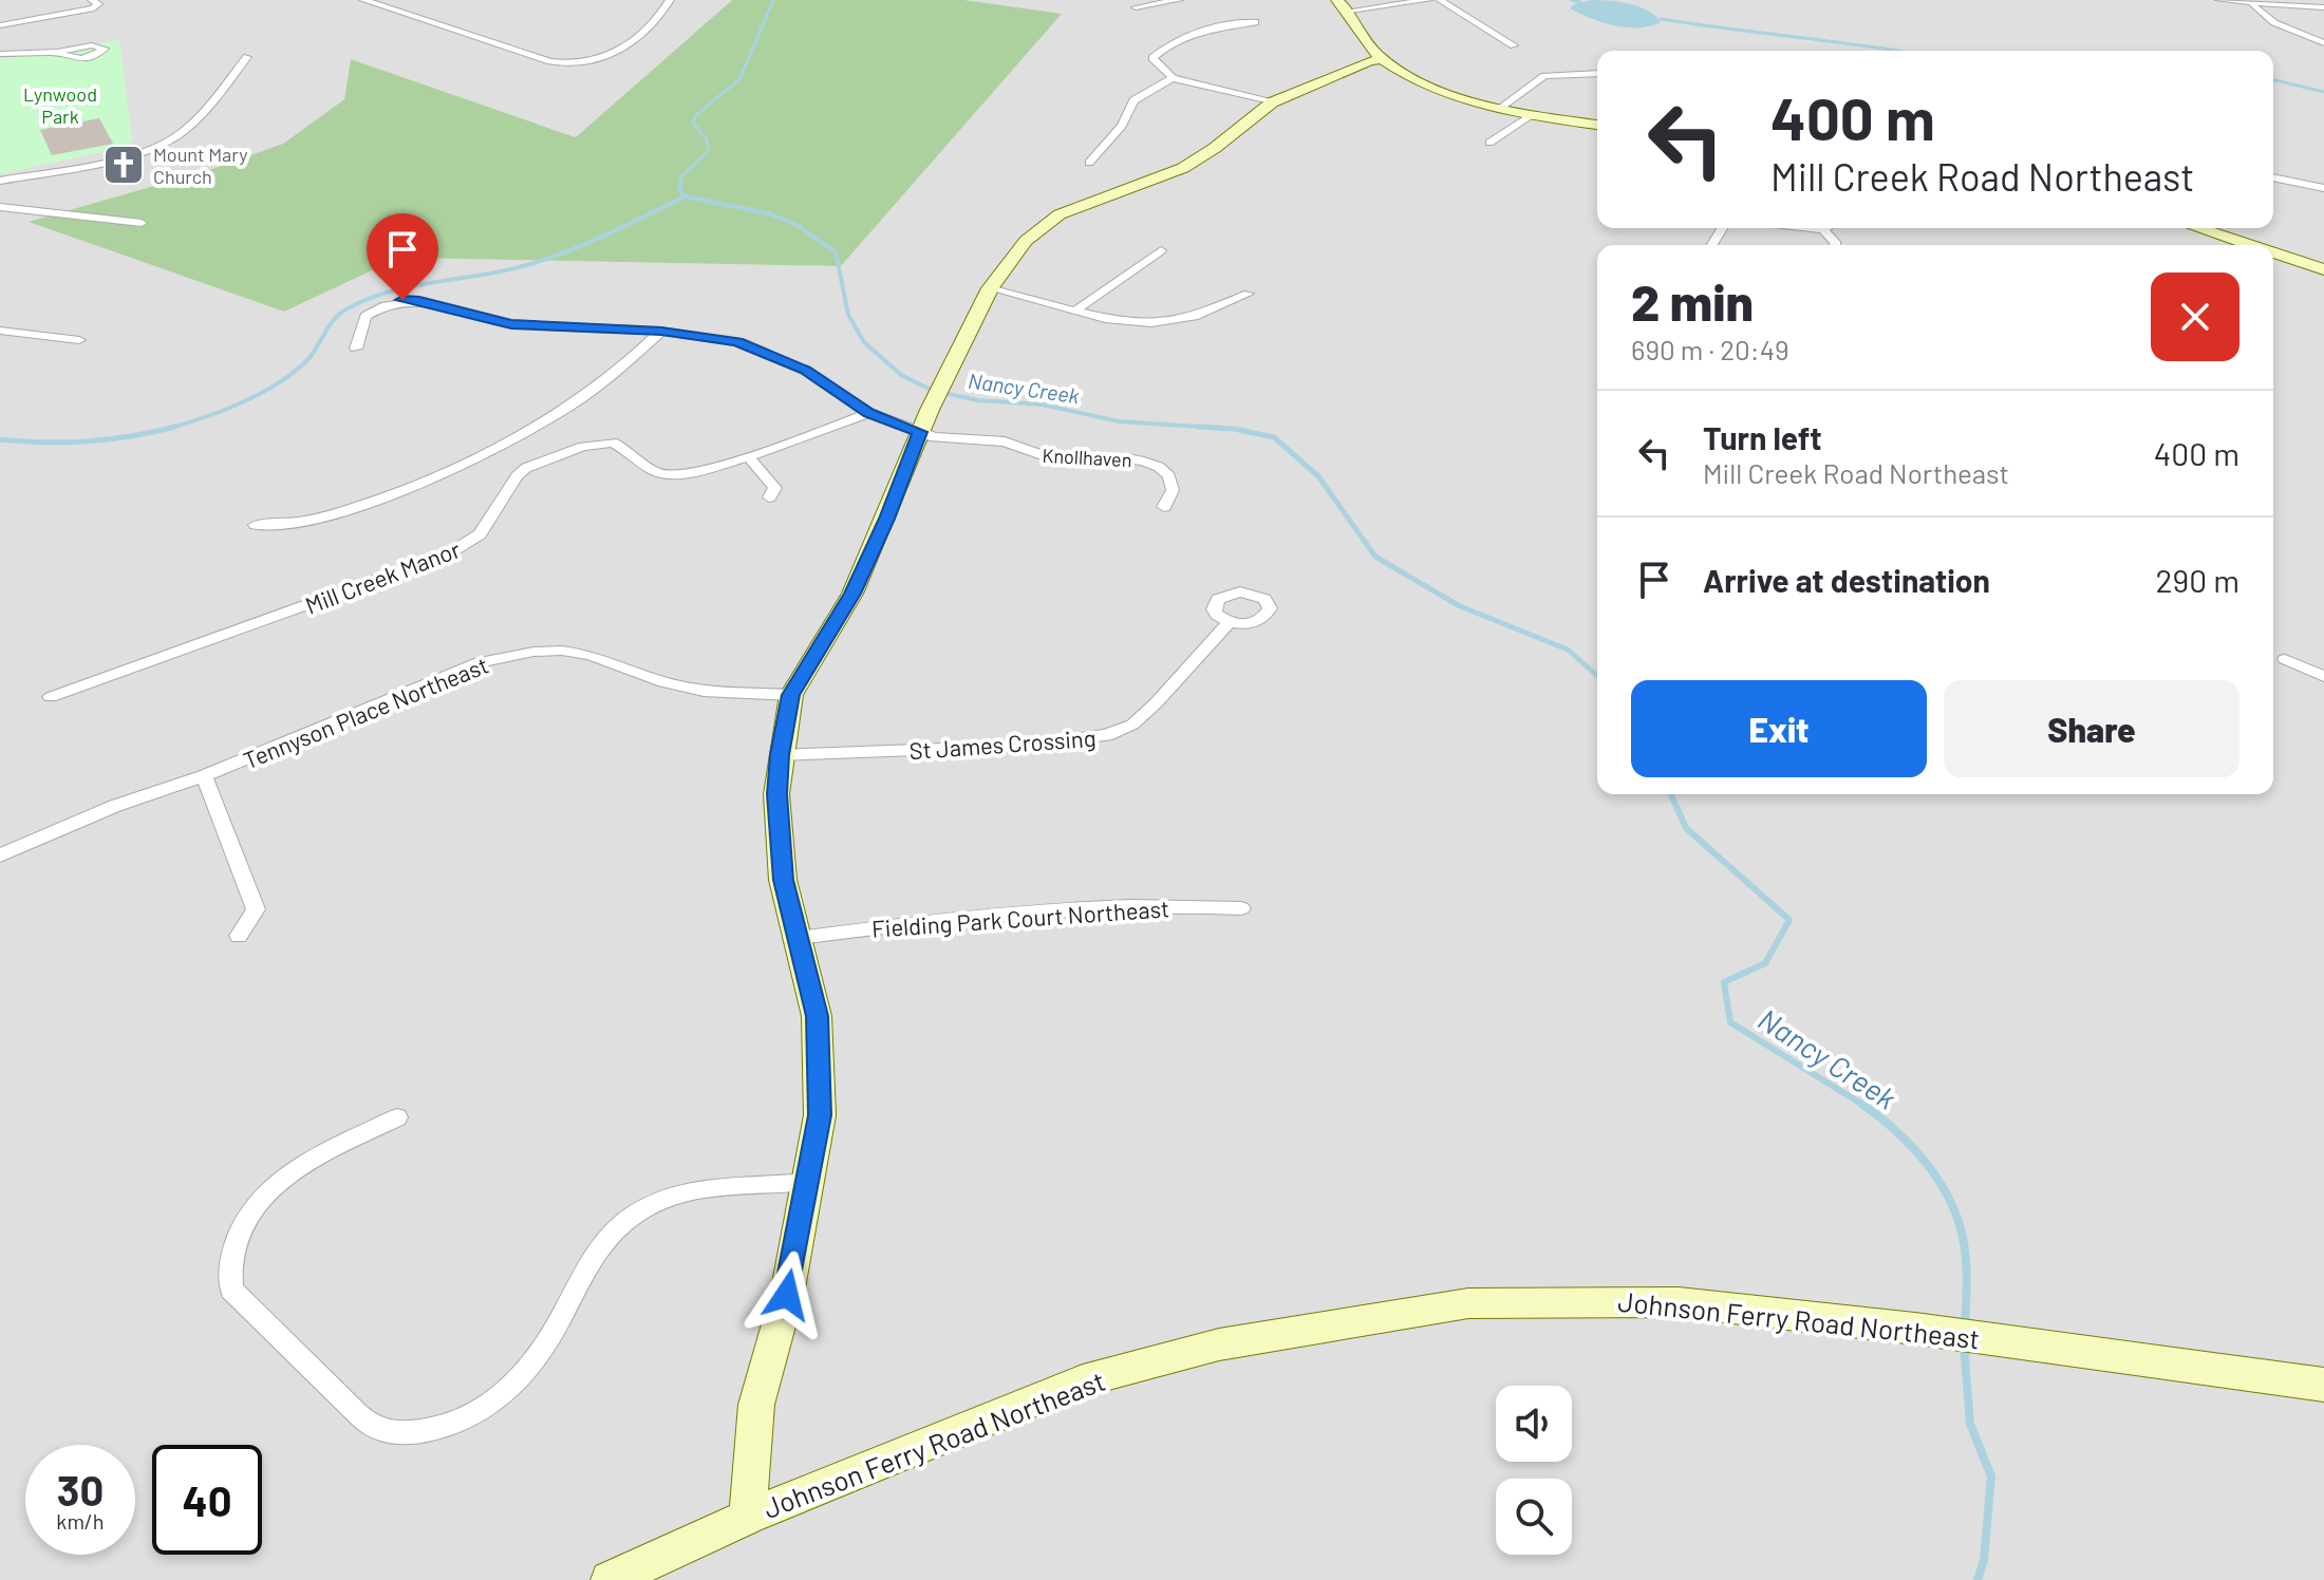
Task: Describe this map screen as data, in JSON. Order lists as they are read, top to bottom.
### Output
{
  "streets": {
    "street": [
      "Knollhaven",
      "Mill Creek Manor",
      "Tennyson Place Northeast",
      "St James Crossing",
      "Fielding Park Court Northeast",
      "Johnson Ferry Road Northeast"
    ]
  },
  "water": ["Nancy Creek"],
  "parks": ["Lynwood Park"],
  "places": {
    "church": ["Mount Mary Church"]
  },
  "page": {
    "turn": ["400 m", "Mill Creek Road Northeast"],
    "heading": ["2 min", "690 m · 20:49"],
    "list": [
      {
        "name": "Turn left",
        "note": "Mill Creek Road Northeast",
        "value": "400 m"
      },
      {
        "name": "Arrive at destination",
        "value": "290 m"
      }
    ],
    "buttons": ["Exit", "Share"],
    "speed": "30 km/h",
    "limit": "40"
  }
}
